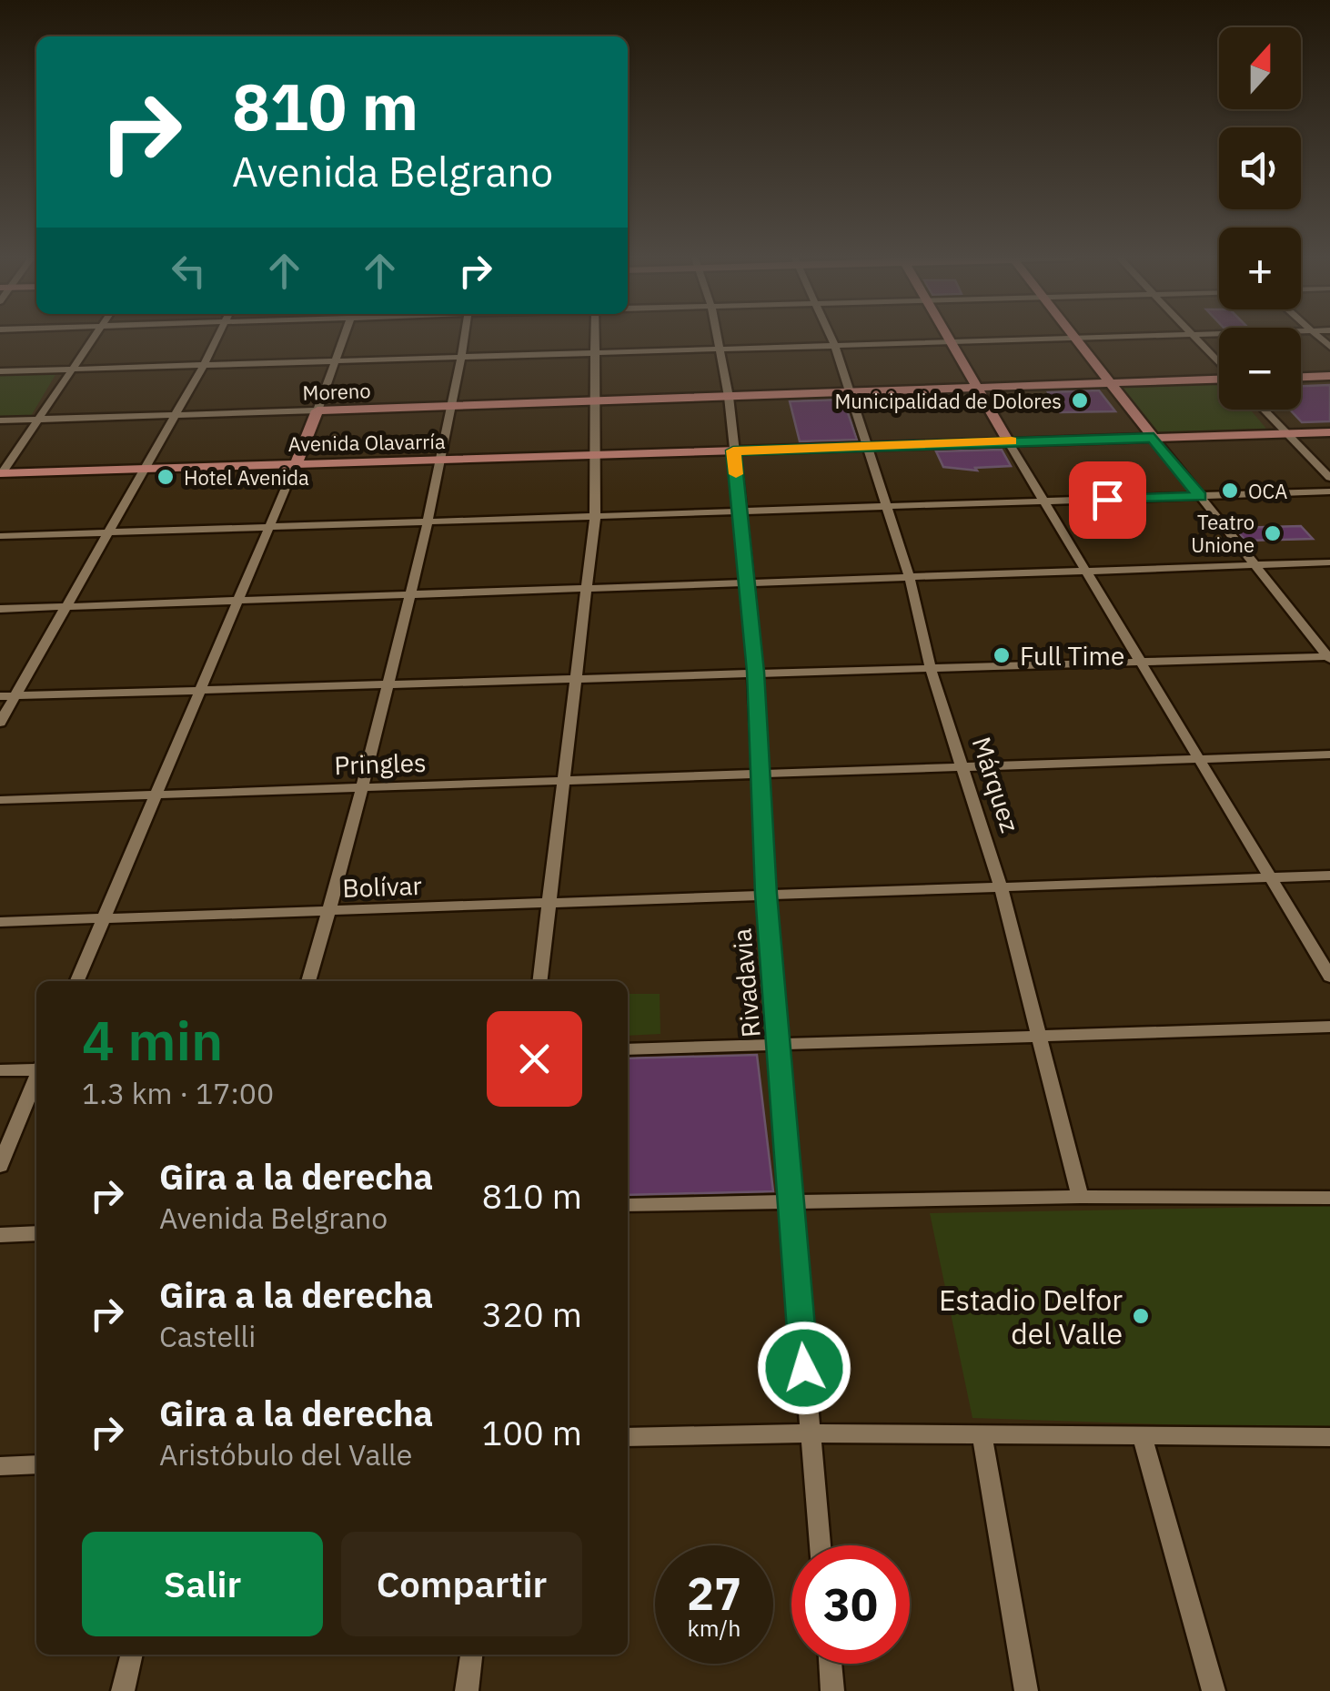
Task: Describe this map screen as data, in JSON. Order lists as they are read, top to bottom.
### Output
{
  "streets": {
    "main road": ["Moreno", "Avenida Olavarría"],
    "street": [
      "Pringles",
      "Márquez",
      "Bolívar",
      "Rivadavia"
    ]
  },
  "crossings": [
    ["Moreno", "Márquez"],
    ["Moreno", "Rivadavia"],
    ["Avenida Olavarría", "Márquez"],
    ["Avenida Olavarría", "Rivadavia"],
    ["Pringles", "Márquez"],
    ["Pringles", "Rivadavia"],
    ["Márquez", "Bolívar"],
    ["Bolívar", "Rivadavia"]
  ],
  "places": [
    "Municipalidad de Dolores",
    "Hotel Avenida",
    "OCA",
    "Teatro Unione",
    "Full Time",
    "Estadio Delfor del Valle"
  ],
  "north": "top",
  "page": {
    "map_buttons": ["+", "−"],
    "turn": ["810 m", "Avenida Belgrano"],
    "heading": ["4 min", "1.3 km · 17:00"],
    "list": [
      {
        "name": "Gira a la derecha",
        "note": "Avenida Belgrano",
        "value": "810 m"
      },
      {
        "name": "Gira a la derecha",
        "note": "Castelli",
        "value": "320 m"
      },
      {
        "name": "Gira a la derecha",
        "note": "Aristóbulo del Valle",
        "value": "100 m"
      }
    ],
    "buttons": ["Salir", "Compartir"],
    "speed": "27 km/h",
    "limit": "30"
  }
}
